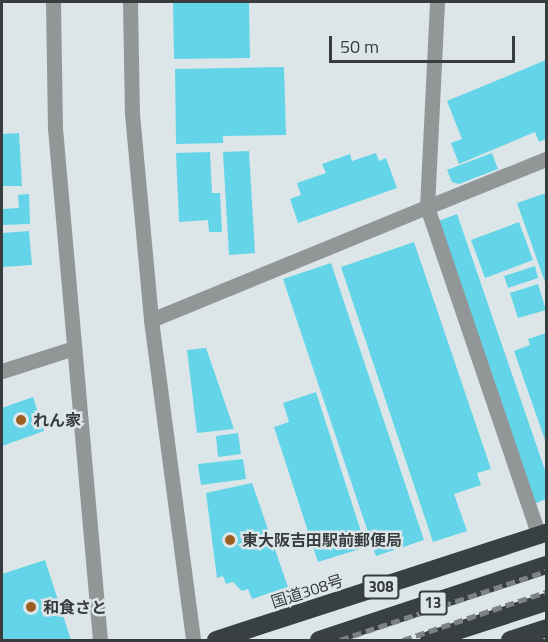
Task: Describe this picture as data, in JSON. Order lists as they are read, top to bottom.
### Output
{
  "streets": {
    "highway": ["308", "国道308号", "13"]
  },
  "places": ["れん家", "東大阪吉田駅前郵便局", "和食さと"],
  "scale_bar": "50 m"
}
